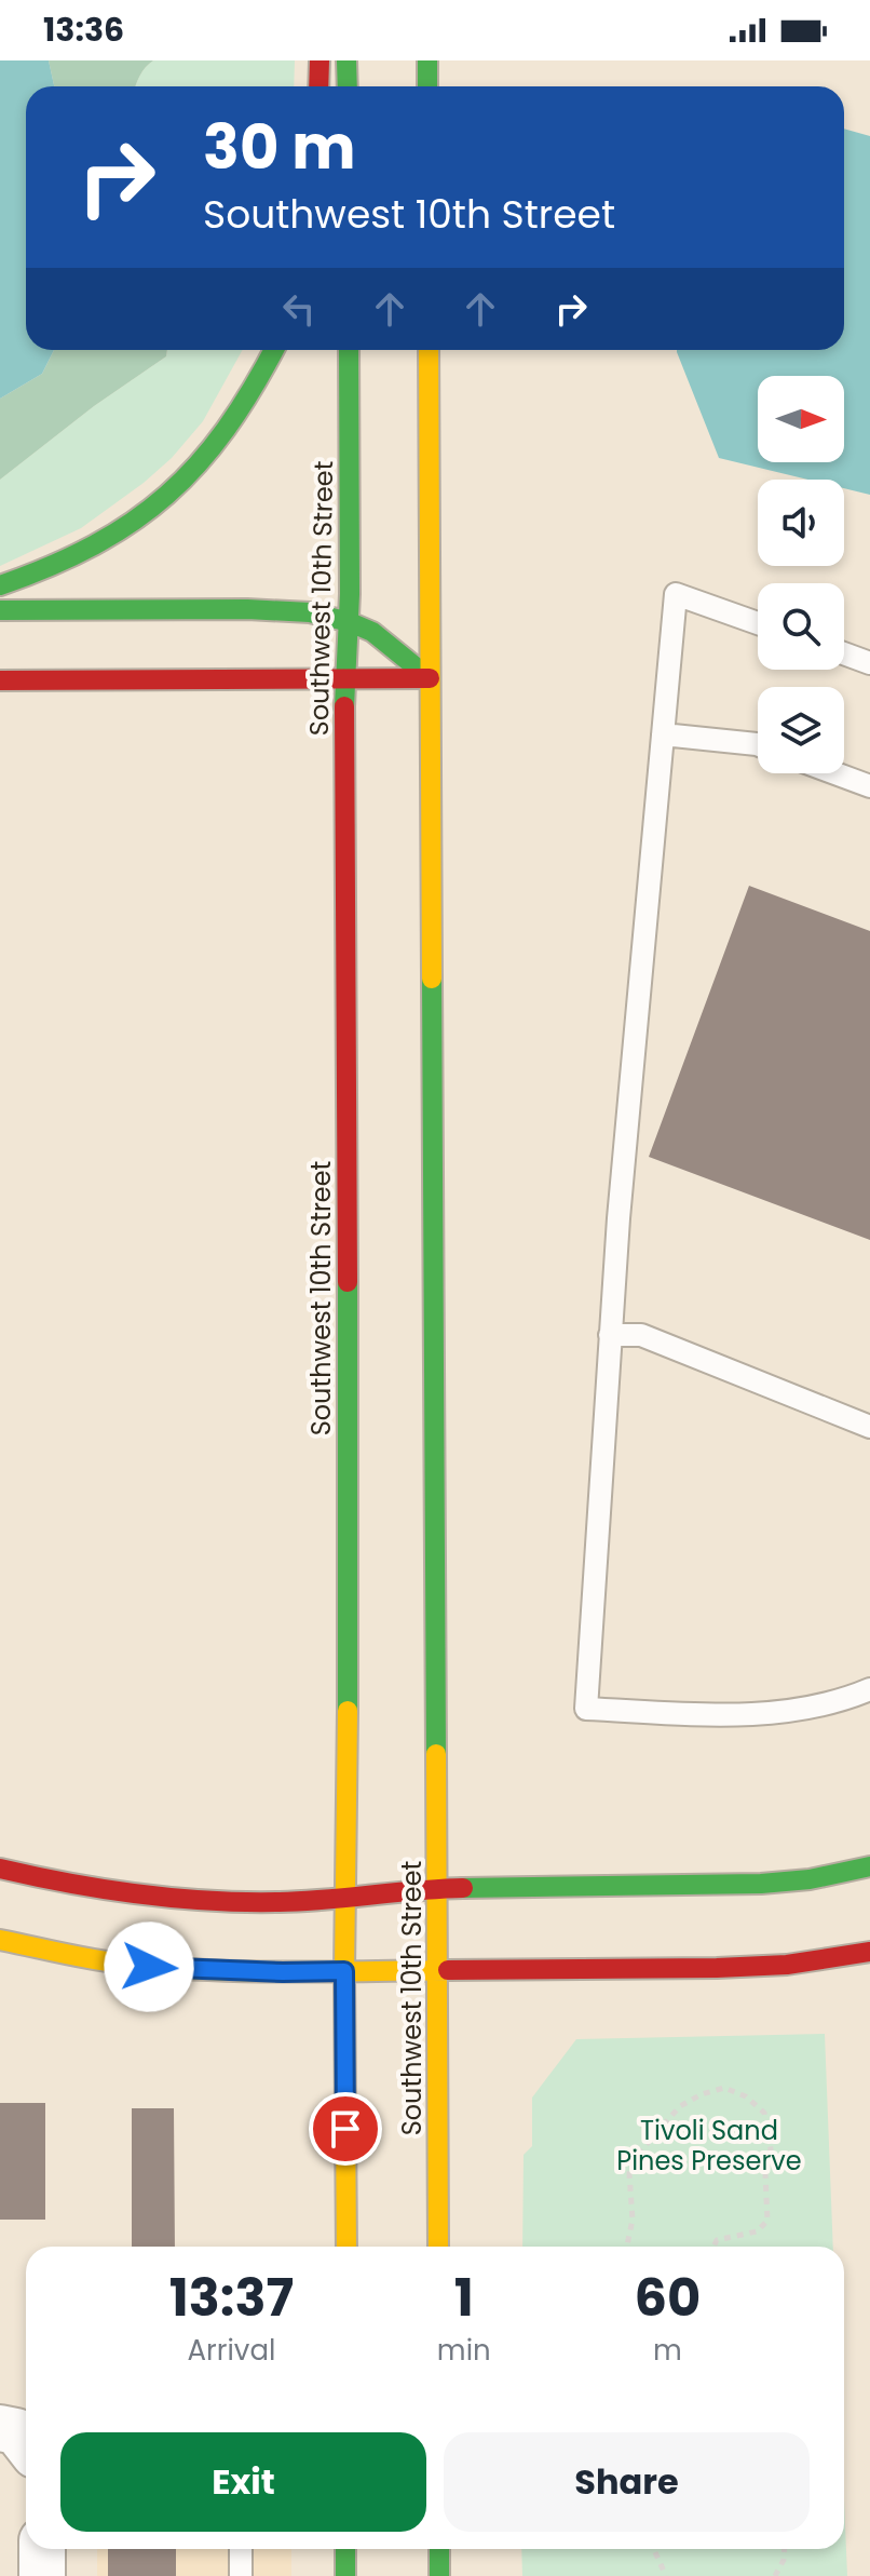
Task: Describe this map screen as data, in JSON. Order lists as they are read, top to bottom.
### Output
{
  "streets": {
    "main road": ["Southwest 10th Street"]
  },
  "parks": ["Tivoli Sand Pines Preserve"],
  "north": "right",
  "page": {
    "status": "13:36",
    "turn": ["30 m", "Southwest 10th Street"],
    "eta": [
      "13:37",
      "Arrival",
      "1",
      "min",
      "60",
      "m"
    ],
    "buttons": ["Exit", "Share"]
  }
}
